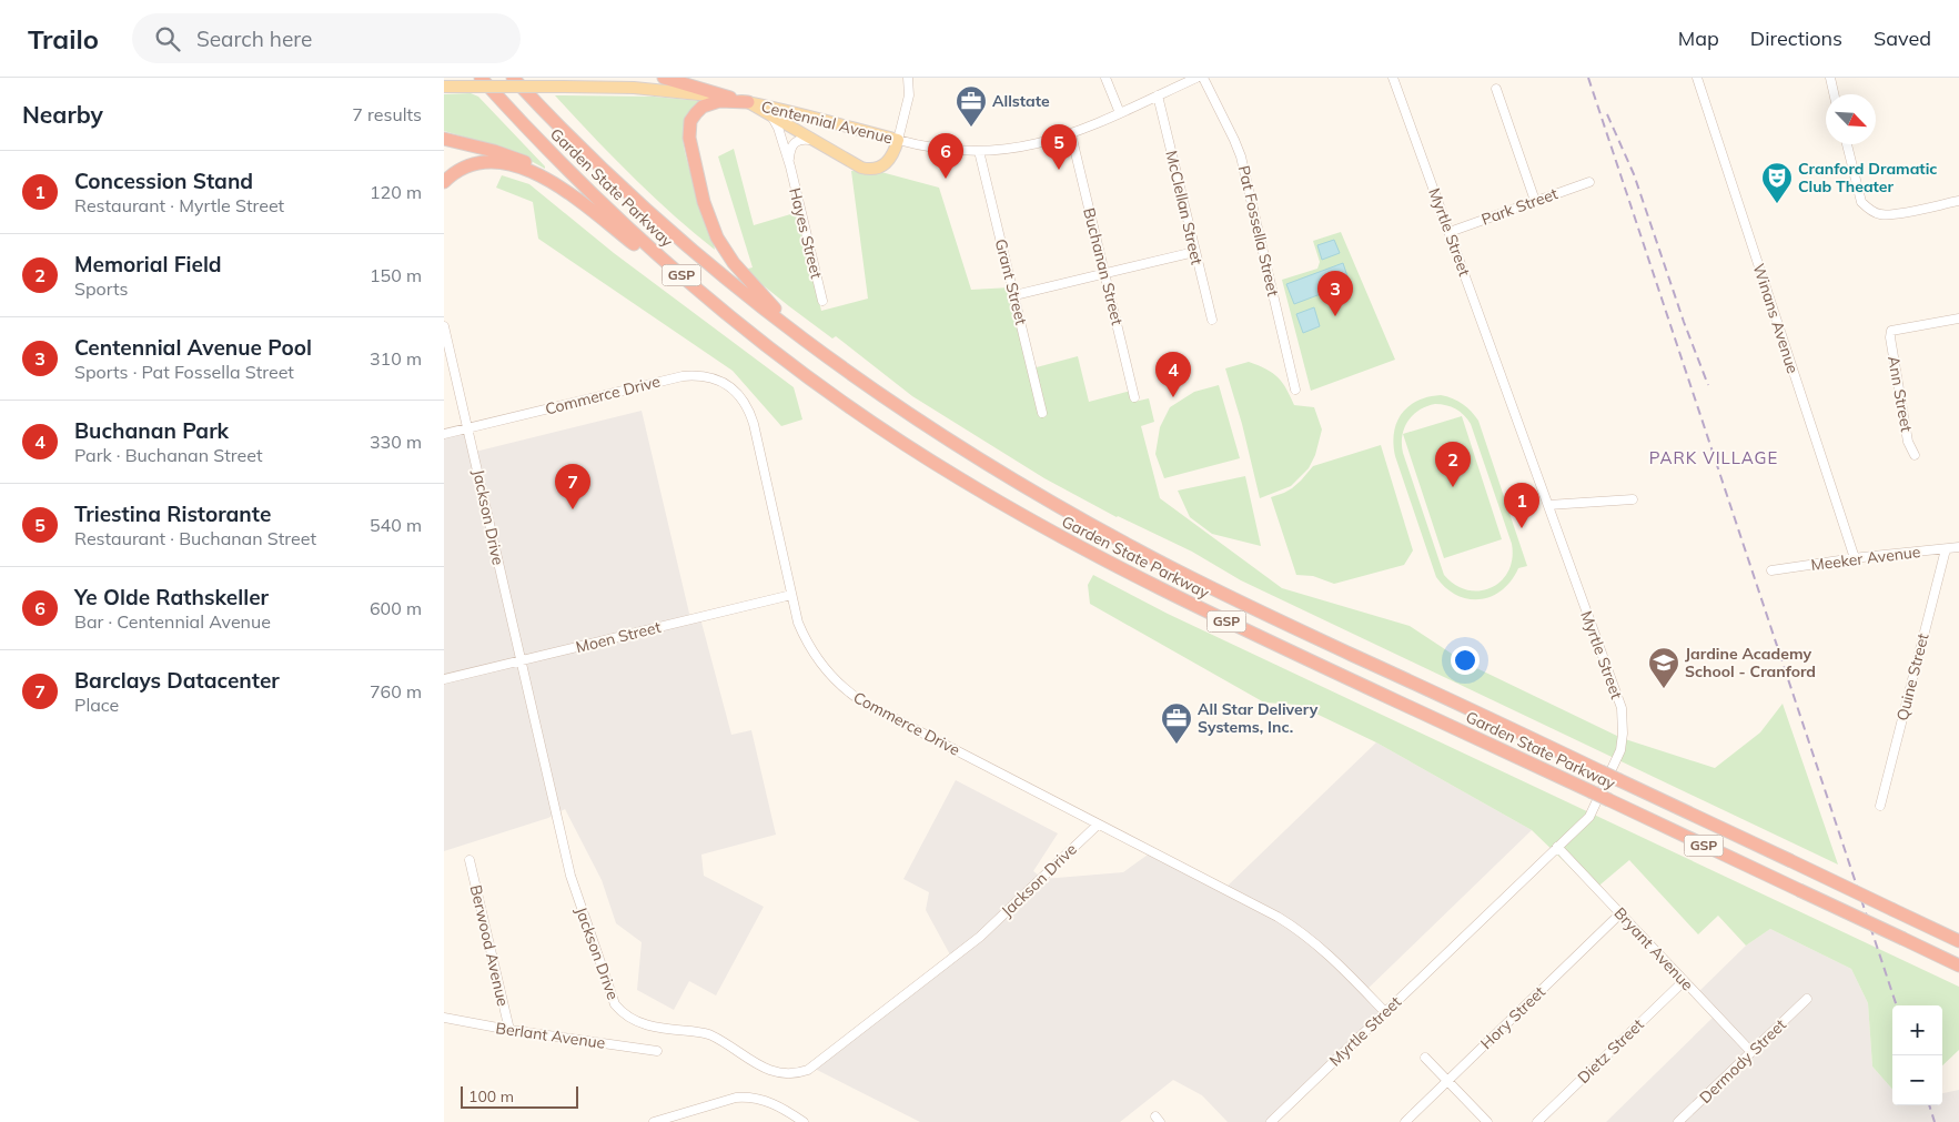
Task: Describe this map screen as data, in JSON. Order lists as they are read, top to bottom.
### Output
{
  "streets": {
    "highway": ["Garden State Parkway", "GSP"],
    "main road": ["Centennial Avenue"],
    "street": [
      "Park Street",
      "McClellan Street",
      "Pat Fossella Street",
      "Myrtle Street",
      "Hayes Street",
      "Buchanan Street",
      "Grant Street",
      "Winans Avenue",
      "Ann Street",
      "Commerce Drive",
      "Jackson Drive",
      "Meeker Avenue",
      "Moen Street",
      "Quine Street",
      "Berwood Avenue",
      "Bryant Avenue",
      "Hory Street",
      "Berlant Avenue",
      "Dietz Street",
      "Dermody Street"
    ]
  },
  "crossings": [
    ["Centennial Avenue", "McClellan Street"],
    ["Centennial Avenue", "Buchanan Street"],
    ["Centennial Avenue", "Grant Street"],
    ["Park Street", "Myrtle Street"],
    ["Myrtle Street", "Commerce Drive"],
    ["Myrtle Street", "Bryant Avenue"],
    ["Winans Avenue", "Meeker Avenue"],
    ["Commerce Drive", "Jackson Drive"],
    ["Commerce Drive", "Moen Street"],
    ["Jackson Drive", "Moen Street"],
    ["Meeker Avenue", "Quine Street"],
    ["Berwood Avenue", "Berlant Avenue"],
    ["Bryant Avenue", "Hory Street"],
    ["Bryant Avenue", "Dietz Street"],
    ["Bryant Avenue", "Dermody Street"]
  ],
  "districts": ["PARK VILLAGE"],
  "places": {
    "office": ["Allstate", "All Star Delivery Systems, Inc."],
    "theatre": ["Cranford Dramatic Club Theater"],
    "school or university": ["Jardine Academy School - Cranford"]
  },
  "scale_bar": "100 m",
  "north": "bottom right",
  "page": {
    "header": "Trailo",
    "search": "Search here",
    "nav": ["Map", "Directions", "Saved"],
    "heading": ["Nearby", "7 results"],
    "pins": [
      "5",
      "6",
      "3",
      "4",
      "2",
      "7",
      "1"
    ],
    "list": [
      {
        "mark": "1",
        "name": "Concession Stand",
        "note": "Restaurant · Myrtle Street",
        "value": "120 m"
      },
      {
        "mark": "2",
        "name": "Memorial Field",
        "note": "Sports",
        "value": "150 m"
      },
      {
        "mark": "3",
        "name": "Centennial Avenue Pool",
        "note": "Sports · Pat Fossella Street",
        "value": "310 m"
      },
      {
        "mark": "4",
        "name": "Buchanan Park",
        "note": "Park · Buchanan Street",
        "value": "330 m"
      },
      {
        "mark": "5",
        "name": "Triestina Ristorante",
        "note": "Restaurant · Buchanan Street",
        "value": "540 m"
      },
      {
        "mark": "6",
        "name": "Ye Olde Rathskeller",
        "note": "Bar · Centennial Avenue",
        "value": "600 m"
      },
      {
        "mark": "7",
        "name": "Barclays Datacenter",
        "note": "Place",
        "value": "760 m"
      }
    ],
    "map_buttons": ["+", "−"],
    "scale": "100 m"
  }
}
